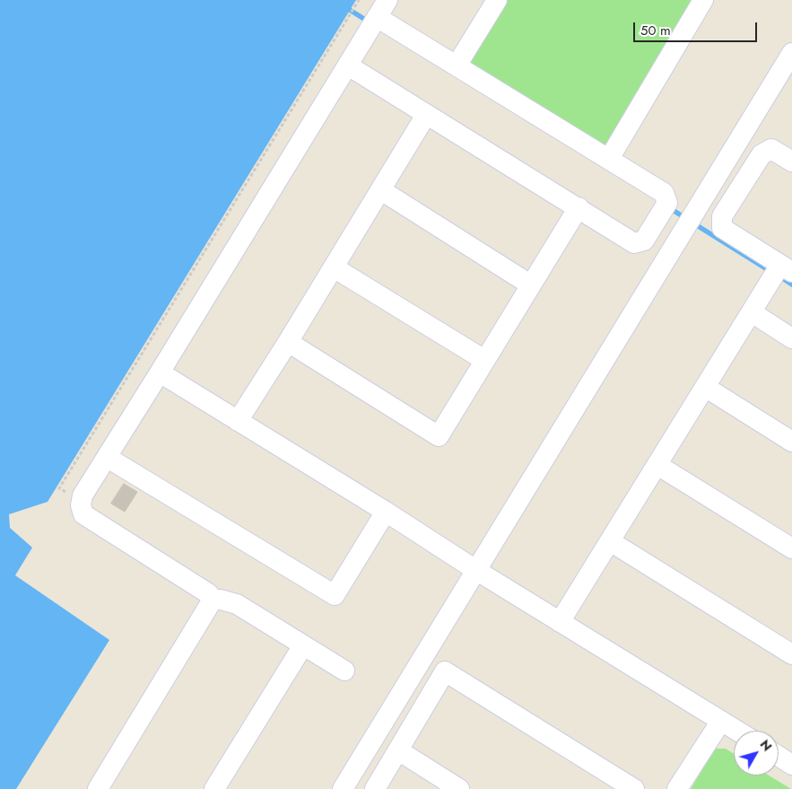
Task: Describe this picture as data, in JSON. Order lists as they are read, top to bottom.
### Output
{
  "scale_bar": "50 m",
  "north": "top right"
}
